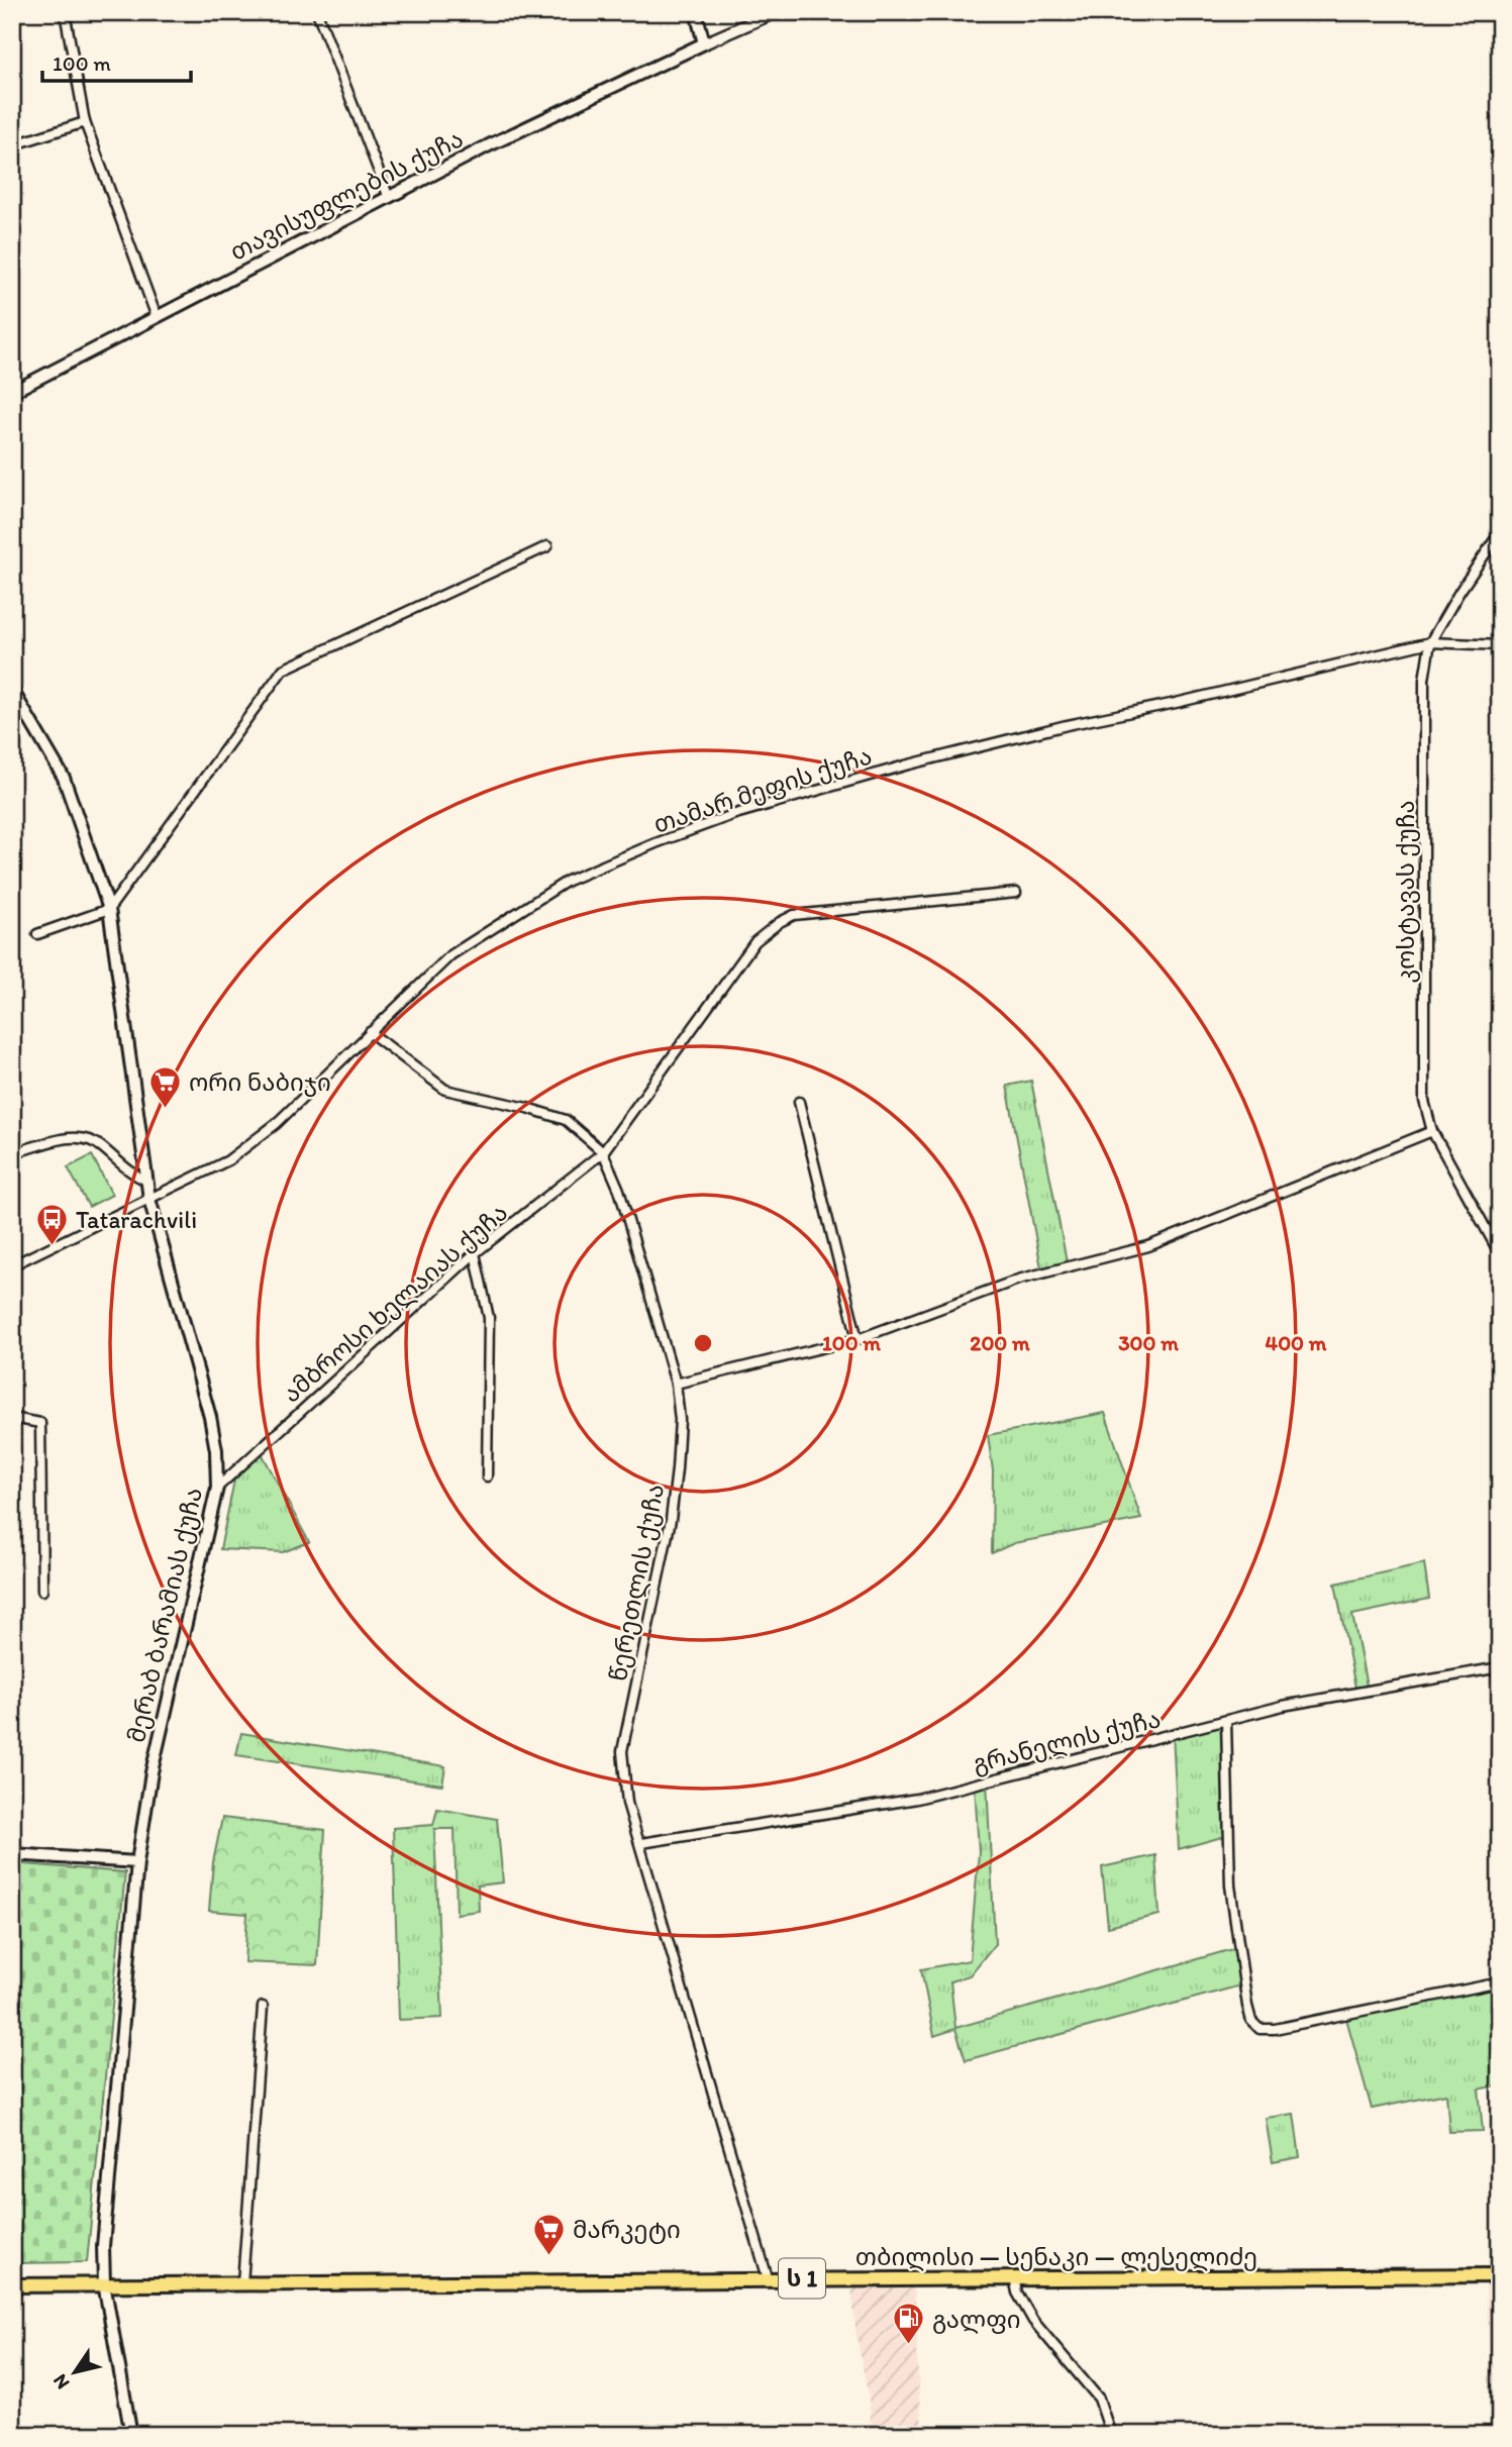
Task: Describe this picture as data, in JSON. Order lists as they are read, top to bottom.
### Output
{
  "streets": {
    "highway": ["თბილისი — სენაკი — ლესელიძე", "ს 1"],
    "main road": ["თავისუფლების ქუჩა", "მერაბ ბარამიას ქუჩა"],
    "street": [
      "თამარ მეფის ქუჩა",
      "კოსტავას ქუჩა",
      "ამბროსი ხელაიას ქუჩა",
      "წერეთლის ქუჩა",
      "გრანელის ქუჩა"
    ]
  },
  "crossings": [
    ["თამარ მეფის ქუჩა", "კოსტავას ქუჩა"],
    ["თამარ მეფის ქუჩა", "წერეთლის ქუჩა"],
    ["თამარ მეფის ქუჩა", "მერაბ ბარამიას ქუჩა"],
    ["ამბროსი ხელაიას ქუჩა", "წერეთლის ქუჩა"],
    ["ამბროსი ხელაიას ქუჩა", "მერაბ ბარამიას ქუჩა"],
    ["წერეთლის ქუჩა", "გრანელის ქუჩა"],
    ["წერეთლის ქუჩა", "თბილისი — სენაკი — ლესელიძე"],
    ["მერაბ ბარამიას ქუჩა", "თბილისი — სენაკი — ლესელიძე"],
    ["მერაბ ბარამიას ქუჩა", "ს 1"],
    ["თბილისი — სენაკი — ლესელიძე", "ს 1"]
  ],
  "places": {
    "supermarket": ["ორი ნაბიჯი", "მარკეტი"],
    "bus stop": ["Tatarachvili"],
    "fuel station": ["გალფი"]
  },
  "scale_bar": "100 m",
  "north": "bottom left",
  "rings": [
    "100 m",
    "200 m",
    "300 m",
    "400 m"
  ]
}
